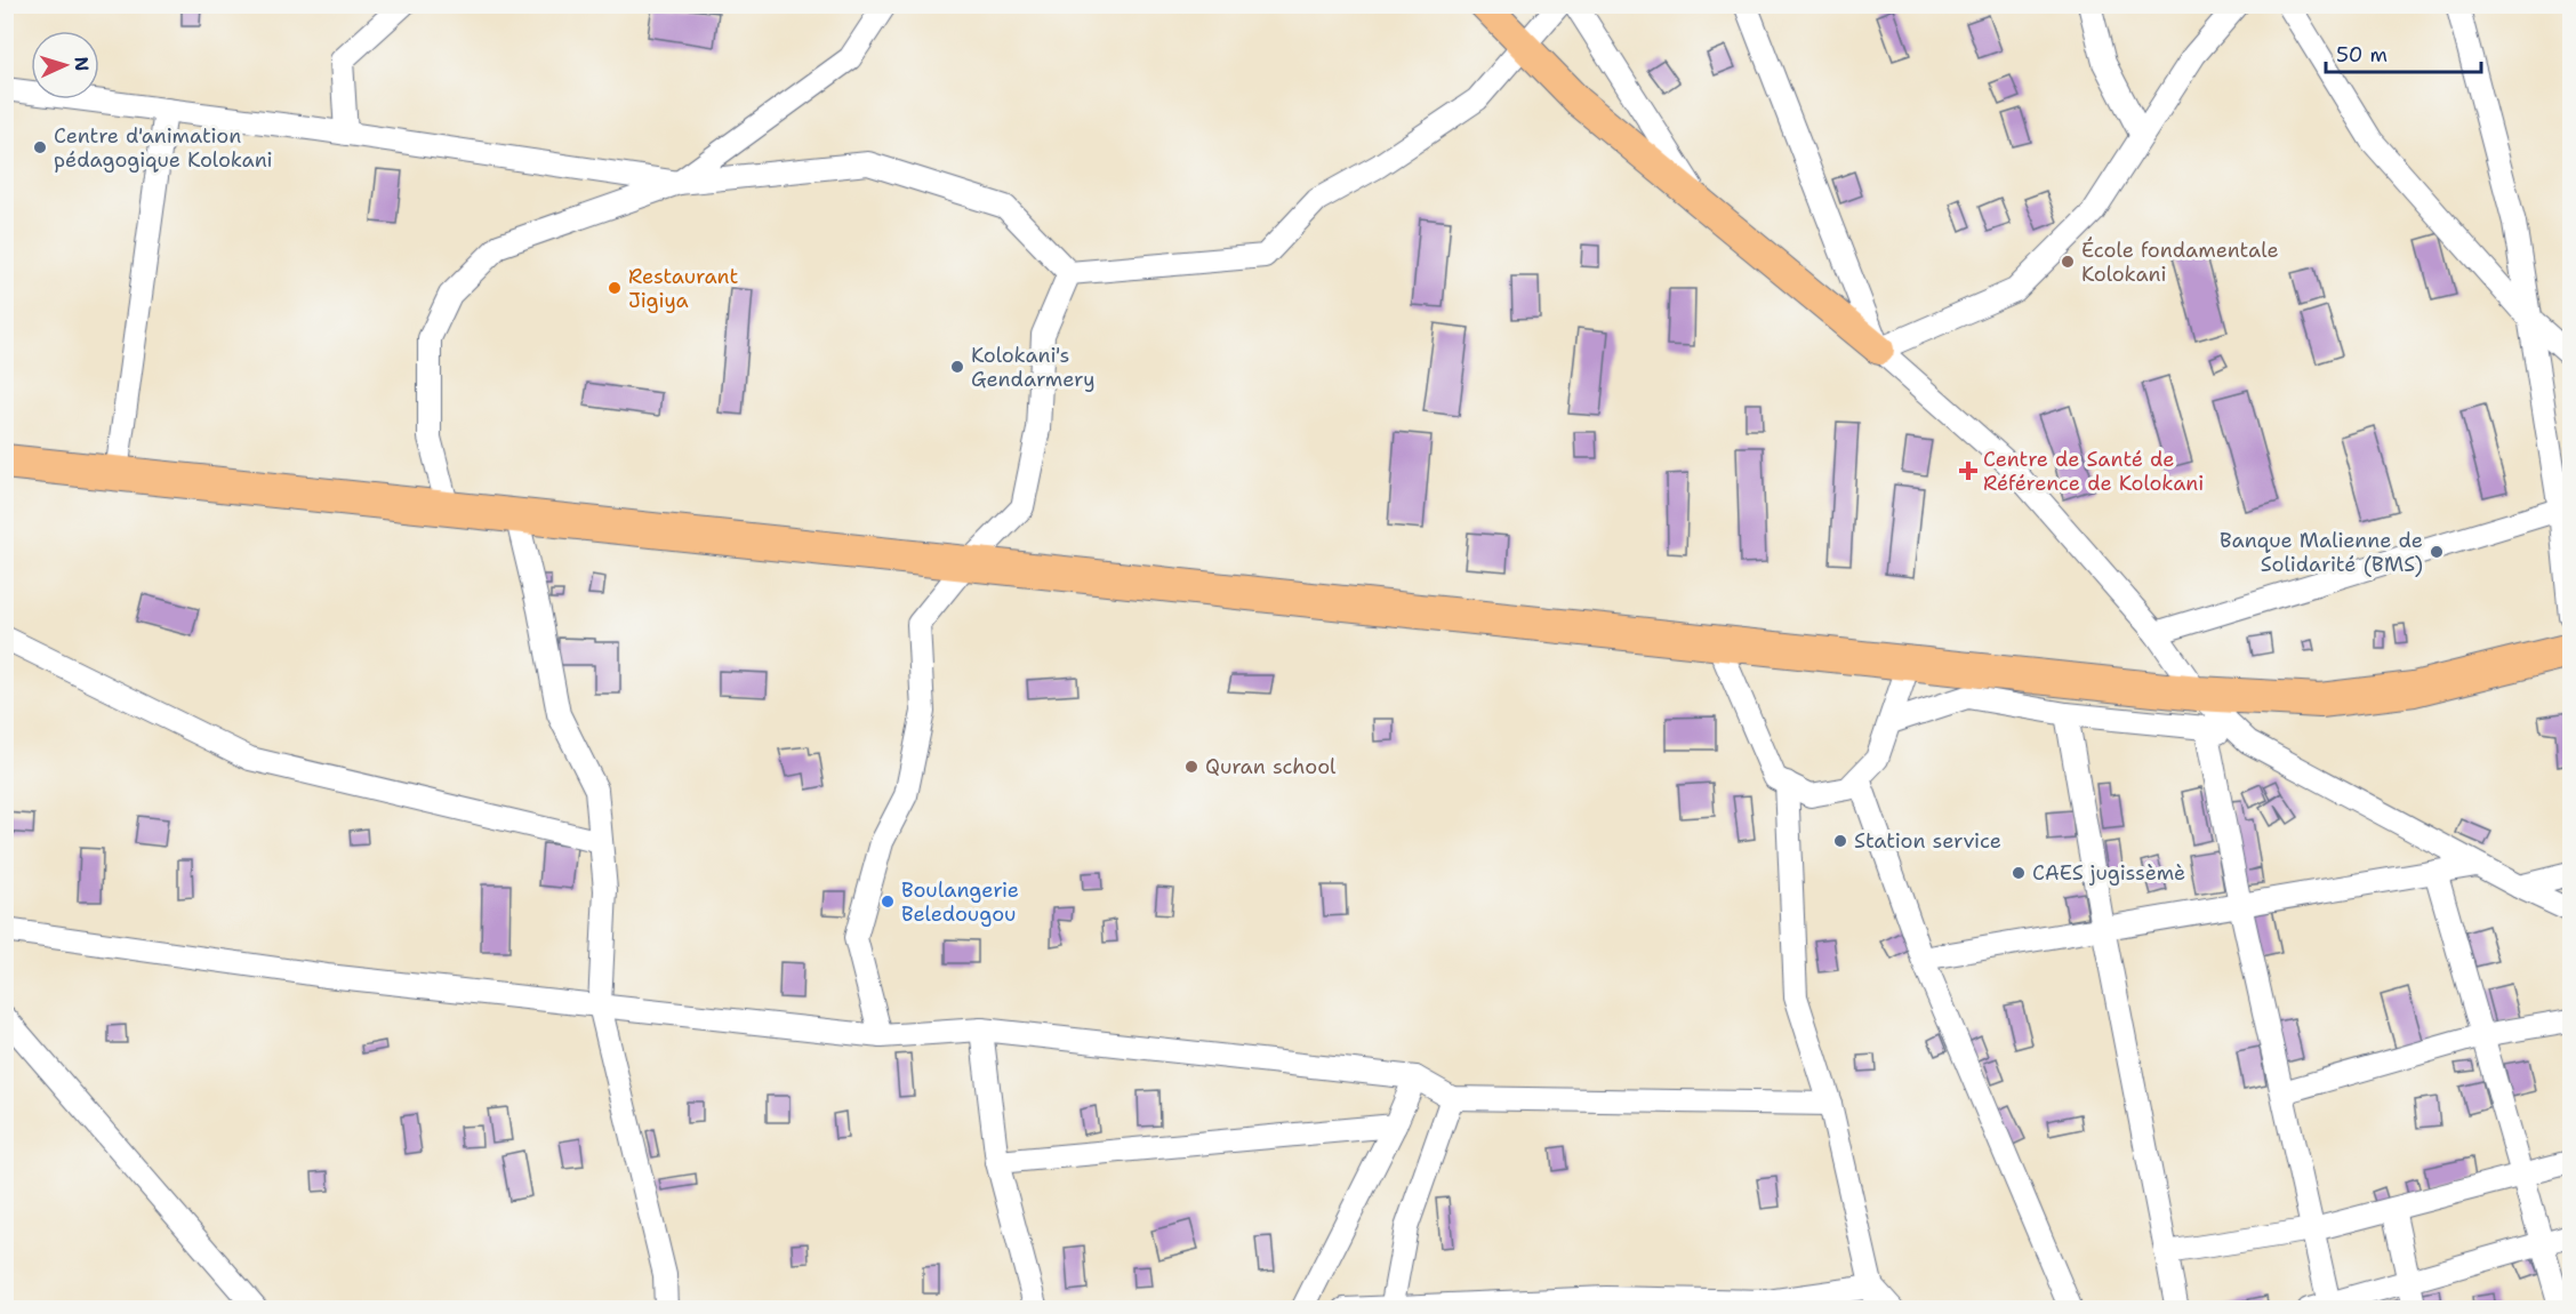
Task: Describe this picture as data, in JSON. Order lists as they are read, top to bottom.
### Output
{
  "places": {
    "other": [
      "Centre d'animation pédagogique Kolokani",
      "École fondamentale Kolokani",
      "Restaurant Jigiya",
      "Kolokani's Gendarmery",
      "Banque Malienne de Solidarité (BMS)",
      "Quran school",
      "Station service",
      "CAES jugissèmè",
      "Boulangerie Beledougou"
    ],
    "health": ["Centre de Santé de Référence de Kolokani"]
  },
  "scale_bar": "50 m",
  "north": "right"
}
